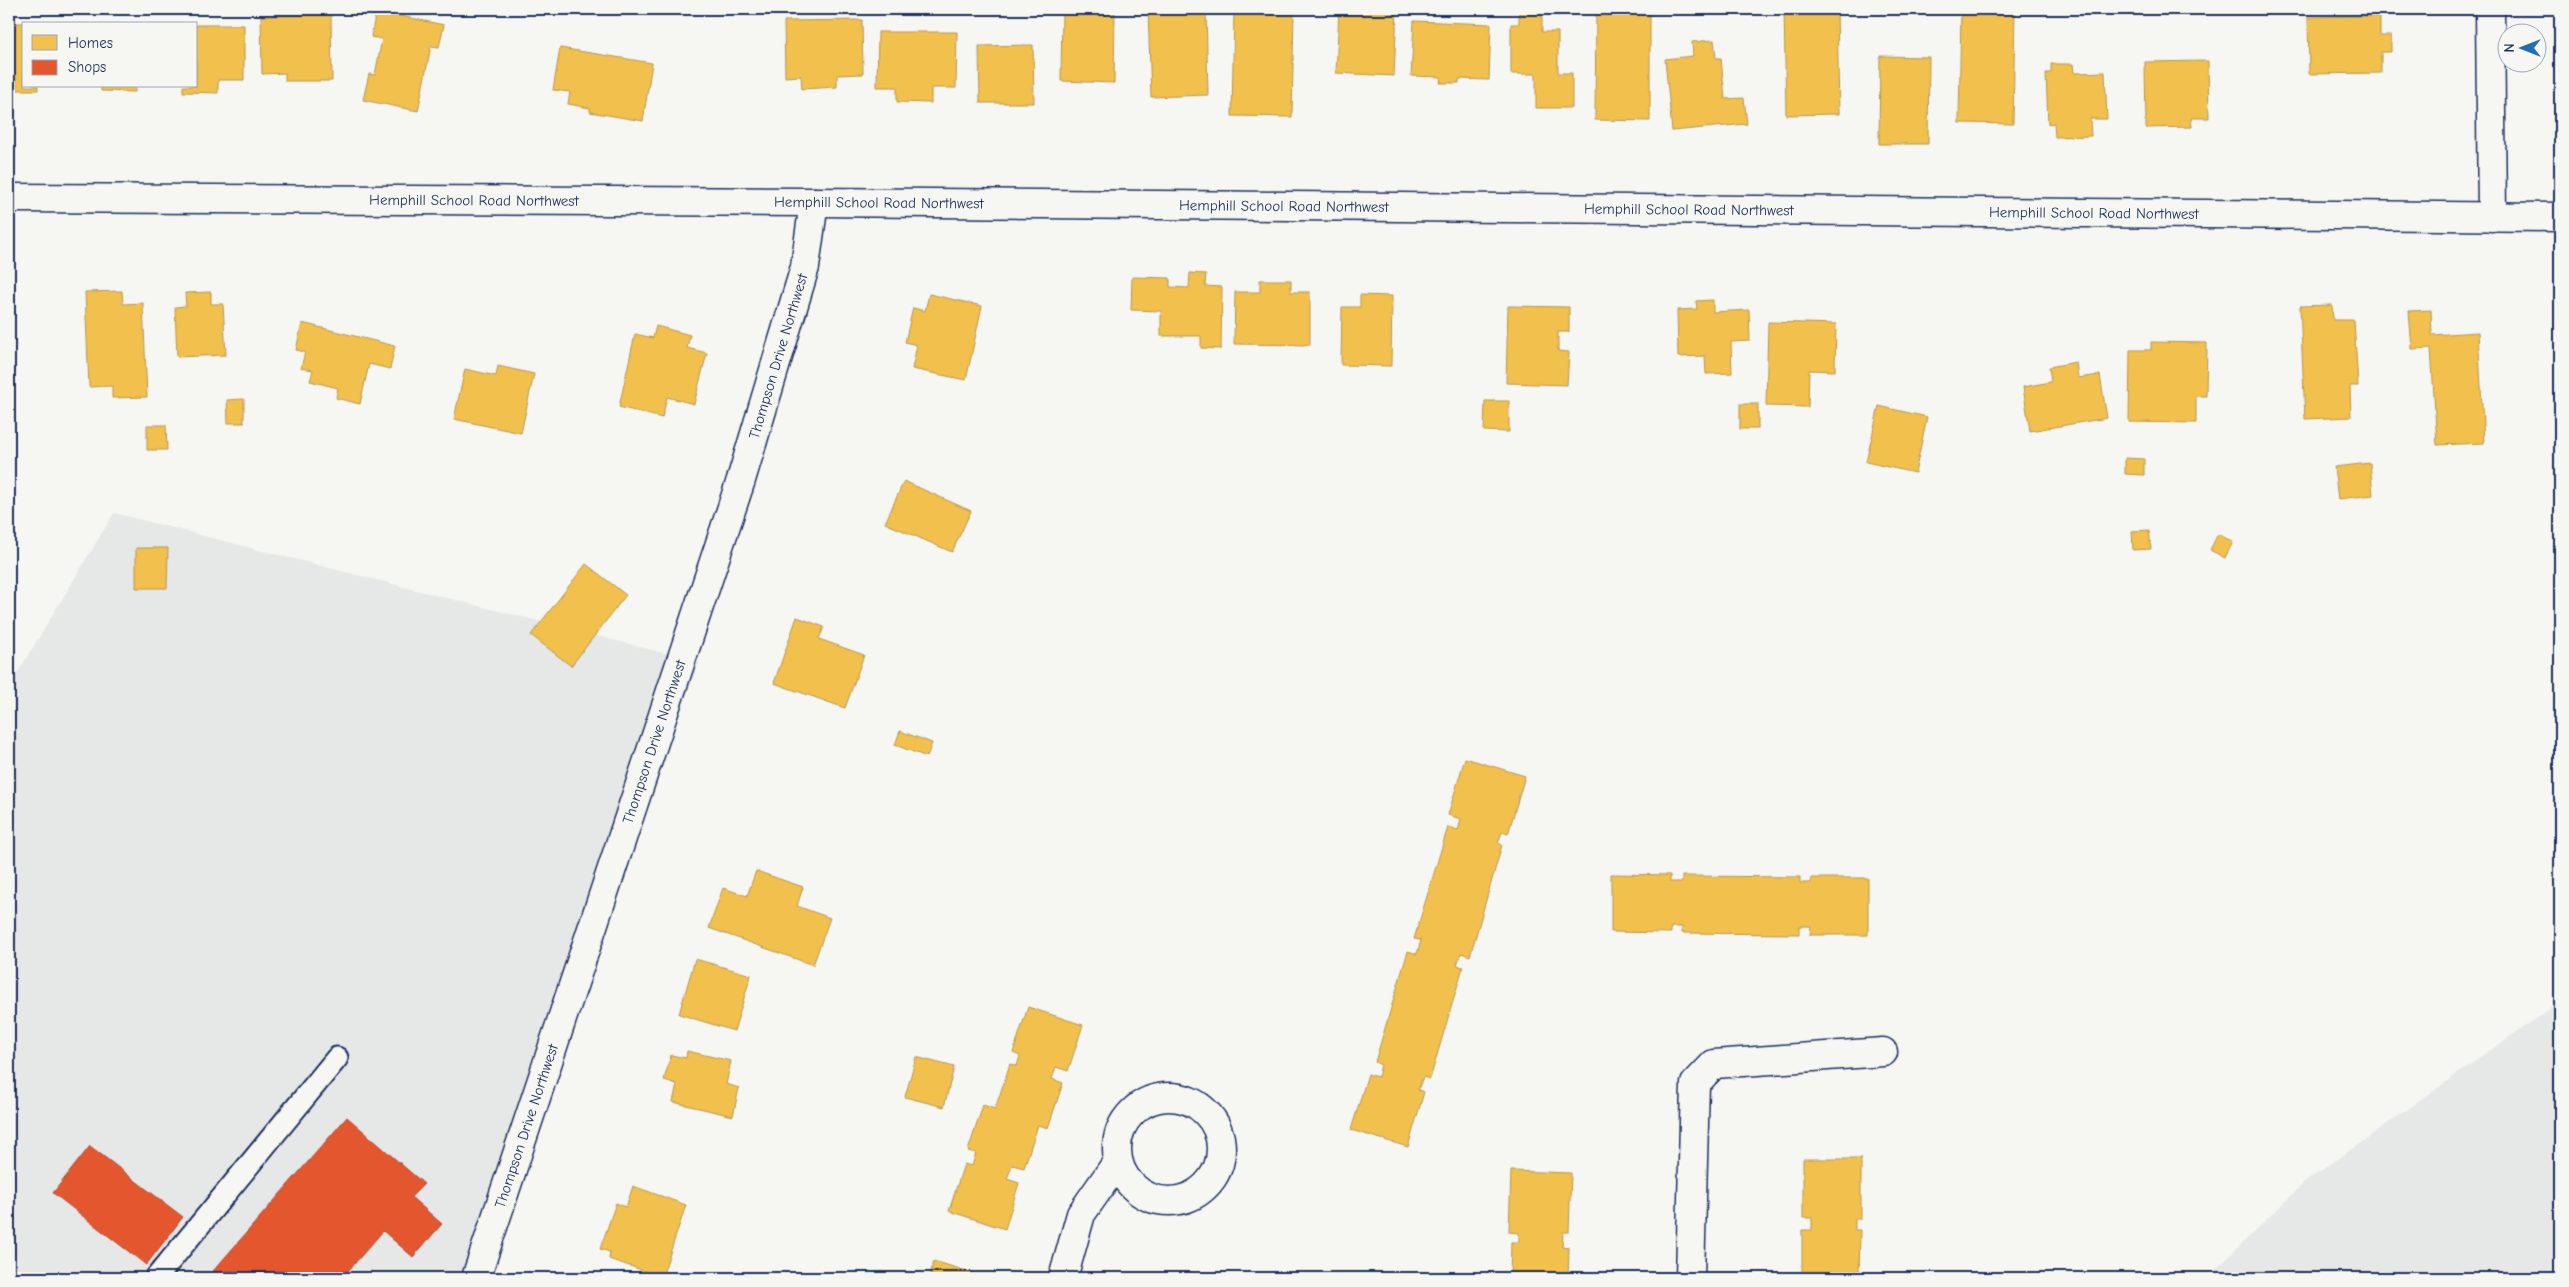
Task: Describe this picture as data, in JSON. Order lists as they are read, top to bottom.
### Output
{
  "streets": {
    "street": ["Hemphill School Road Northwest", "Thompson Drive Northwest"]
  },
  "crossings": [
    ["Hemphill School Road Northwest", "Thompson Drive Northwest"]
  ],
  "legend": ["Homes", "Shops"],
  "north": "left"
}
